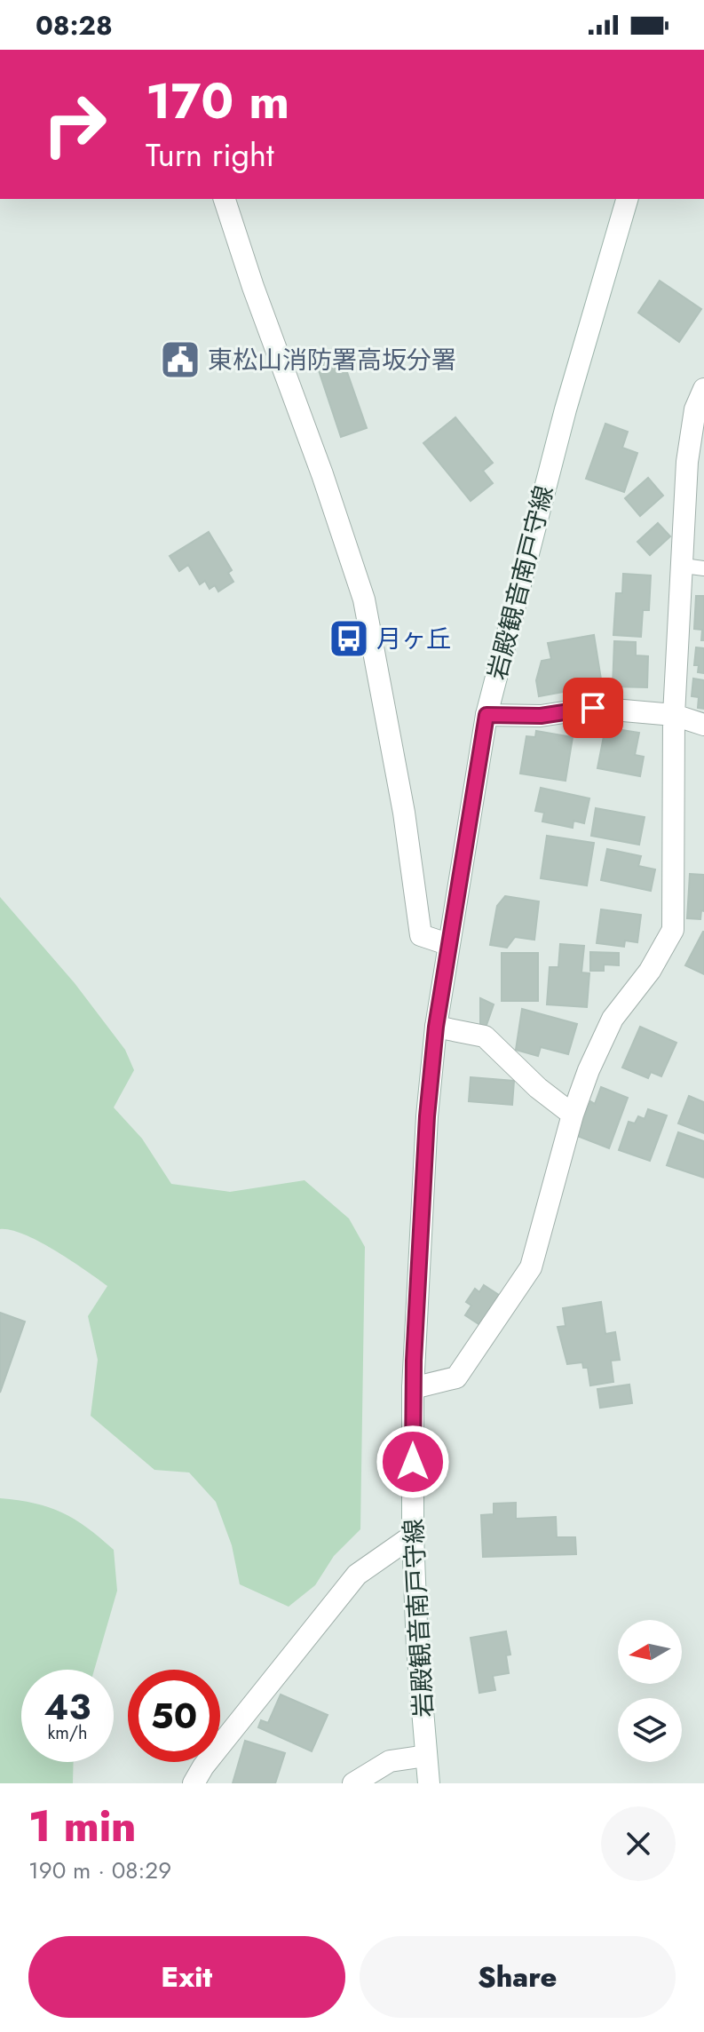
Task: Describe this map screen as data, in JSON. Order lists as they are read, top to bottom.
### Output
{
  "streets": {
    "street": ["岩殿観音南戸守線"]
  },
  "places": {
    "public building": ["東松山消防署高坂分署"],
    "bus stop": ["月ヶ丘"]
  },
  "north": "left",
  "page": {
    "status": "08:28",
    "turn": ["170 m", "Turn right"],
    "speed": "43 km/h",
    "limit": "50",
    "heading": ["1 min", "190 m · 08:29"],
    "buttons": ["Exit", "Share"]
  }
}
